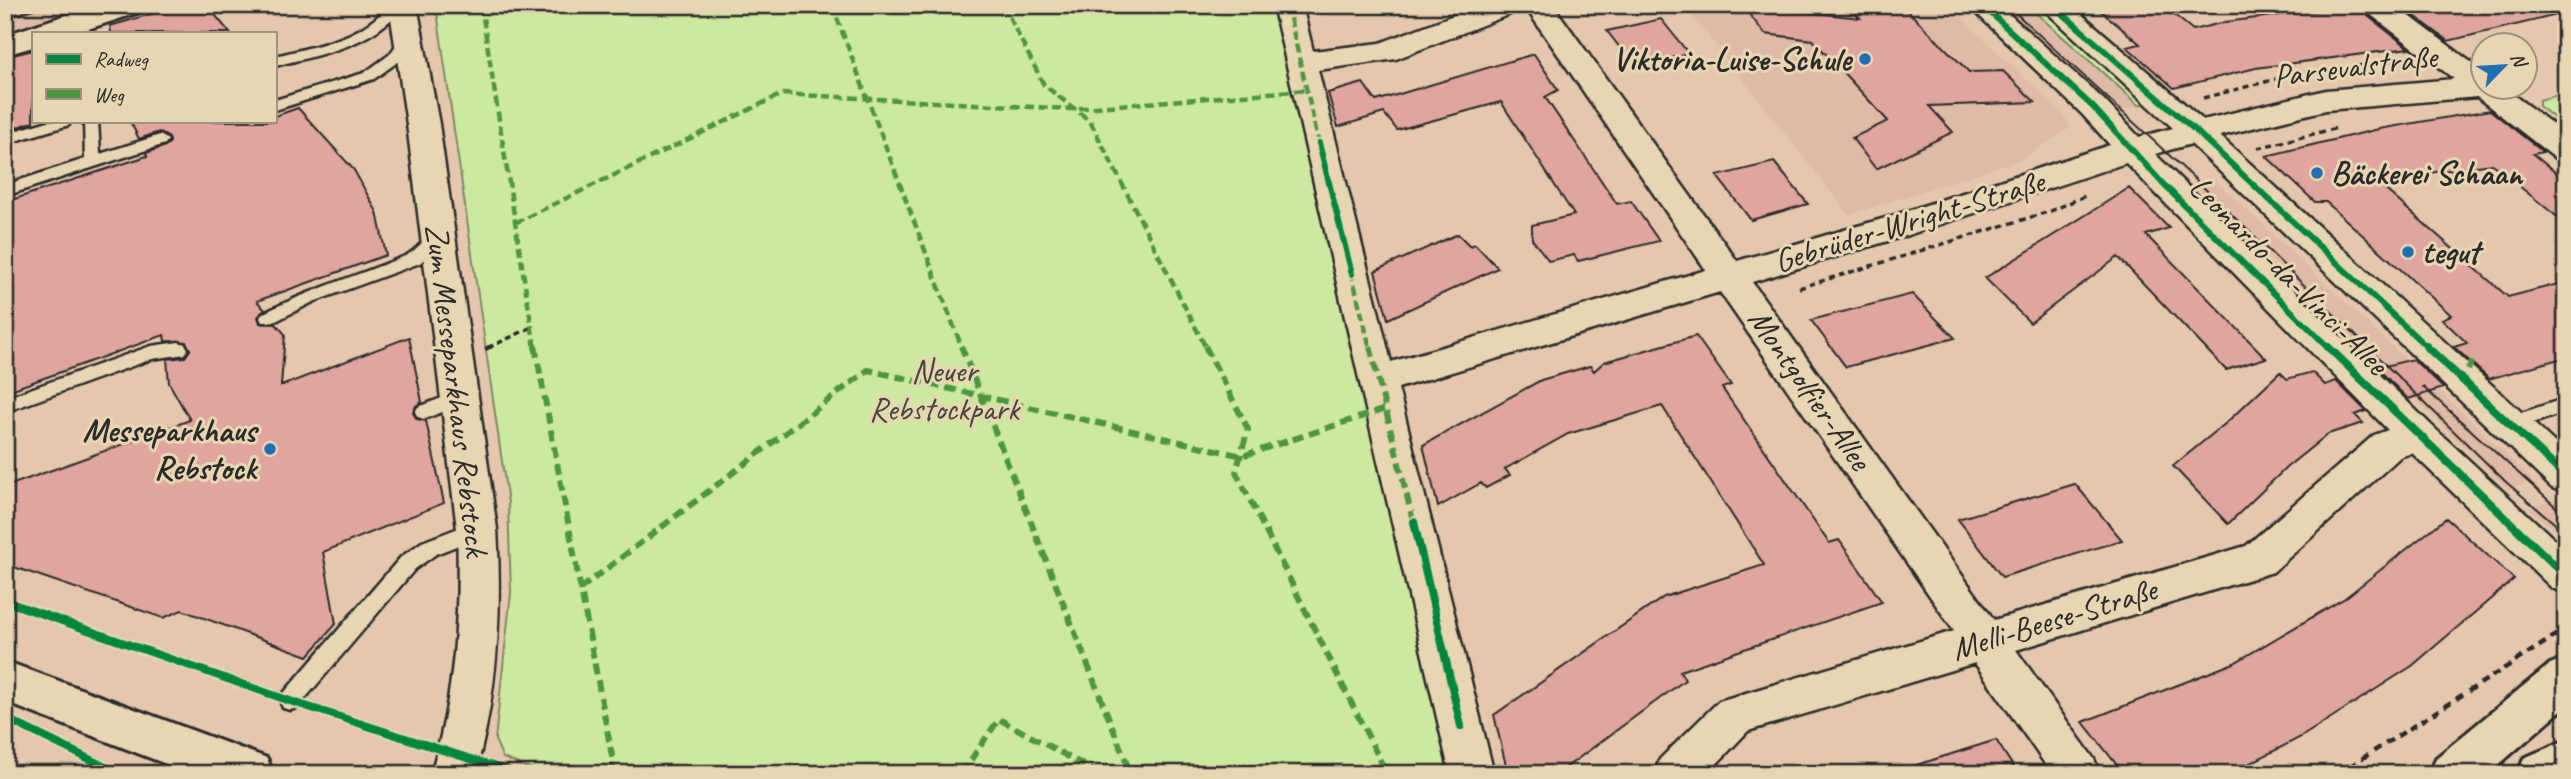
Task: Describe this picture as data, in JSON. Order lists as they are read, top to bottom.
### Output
{
  "streets": {
    "street": [
      "Parsevalstraße",
      "Gebrüder-Wright-Straße",
      "Leonardo-da-Vinci-Allee",
      "Montgolfier-Allee",
      "Zum Messeparkhaus Rebstock",
      "Melli-Beese-Straße"
    ]
  },
  "crossings": [
    ["Parsevalstraße", "Gebrüder-Wright-Straße"],
    ["Parsevalstraße", "Leonardo-da-Vinci-Allee"],
    ["Gebrüder-Wright-Straße", "Leonardo-da-Vinci-Allee"],
    ["Gebrüder-Wright-Straße", "Montgolfier-Allee"],
    ["Leonardo-da-Vinci-Allee", "Melli-Beese-Straße"],
    ["Montgolfier-Allee", "Melli-Beese-Straße"]
  ],
  "parks": ["Neuer Rebstockpark"],
  "places": [
    "Viktoria-Luise-Schule",
    "Bäckerei Schaan",
    "tegut",
    "Messeparkhaus Rebstock"
  ],
  "legend": ["Radweg", "Weg"],
  "north": "top right"
}
